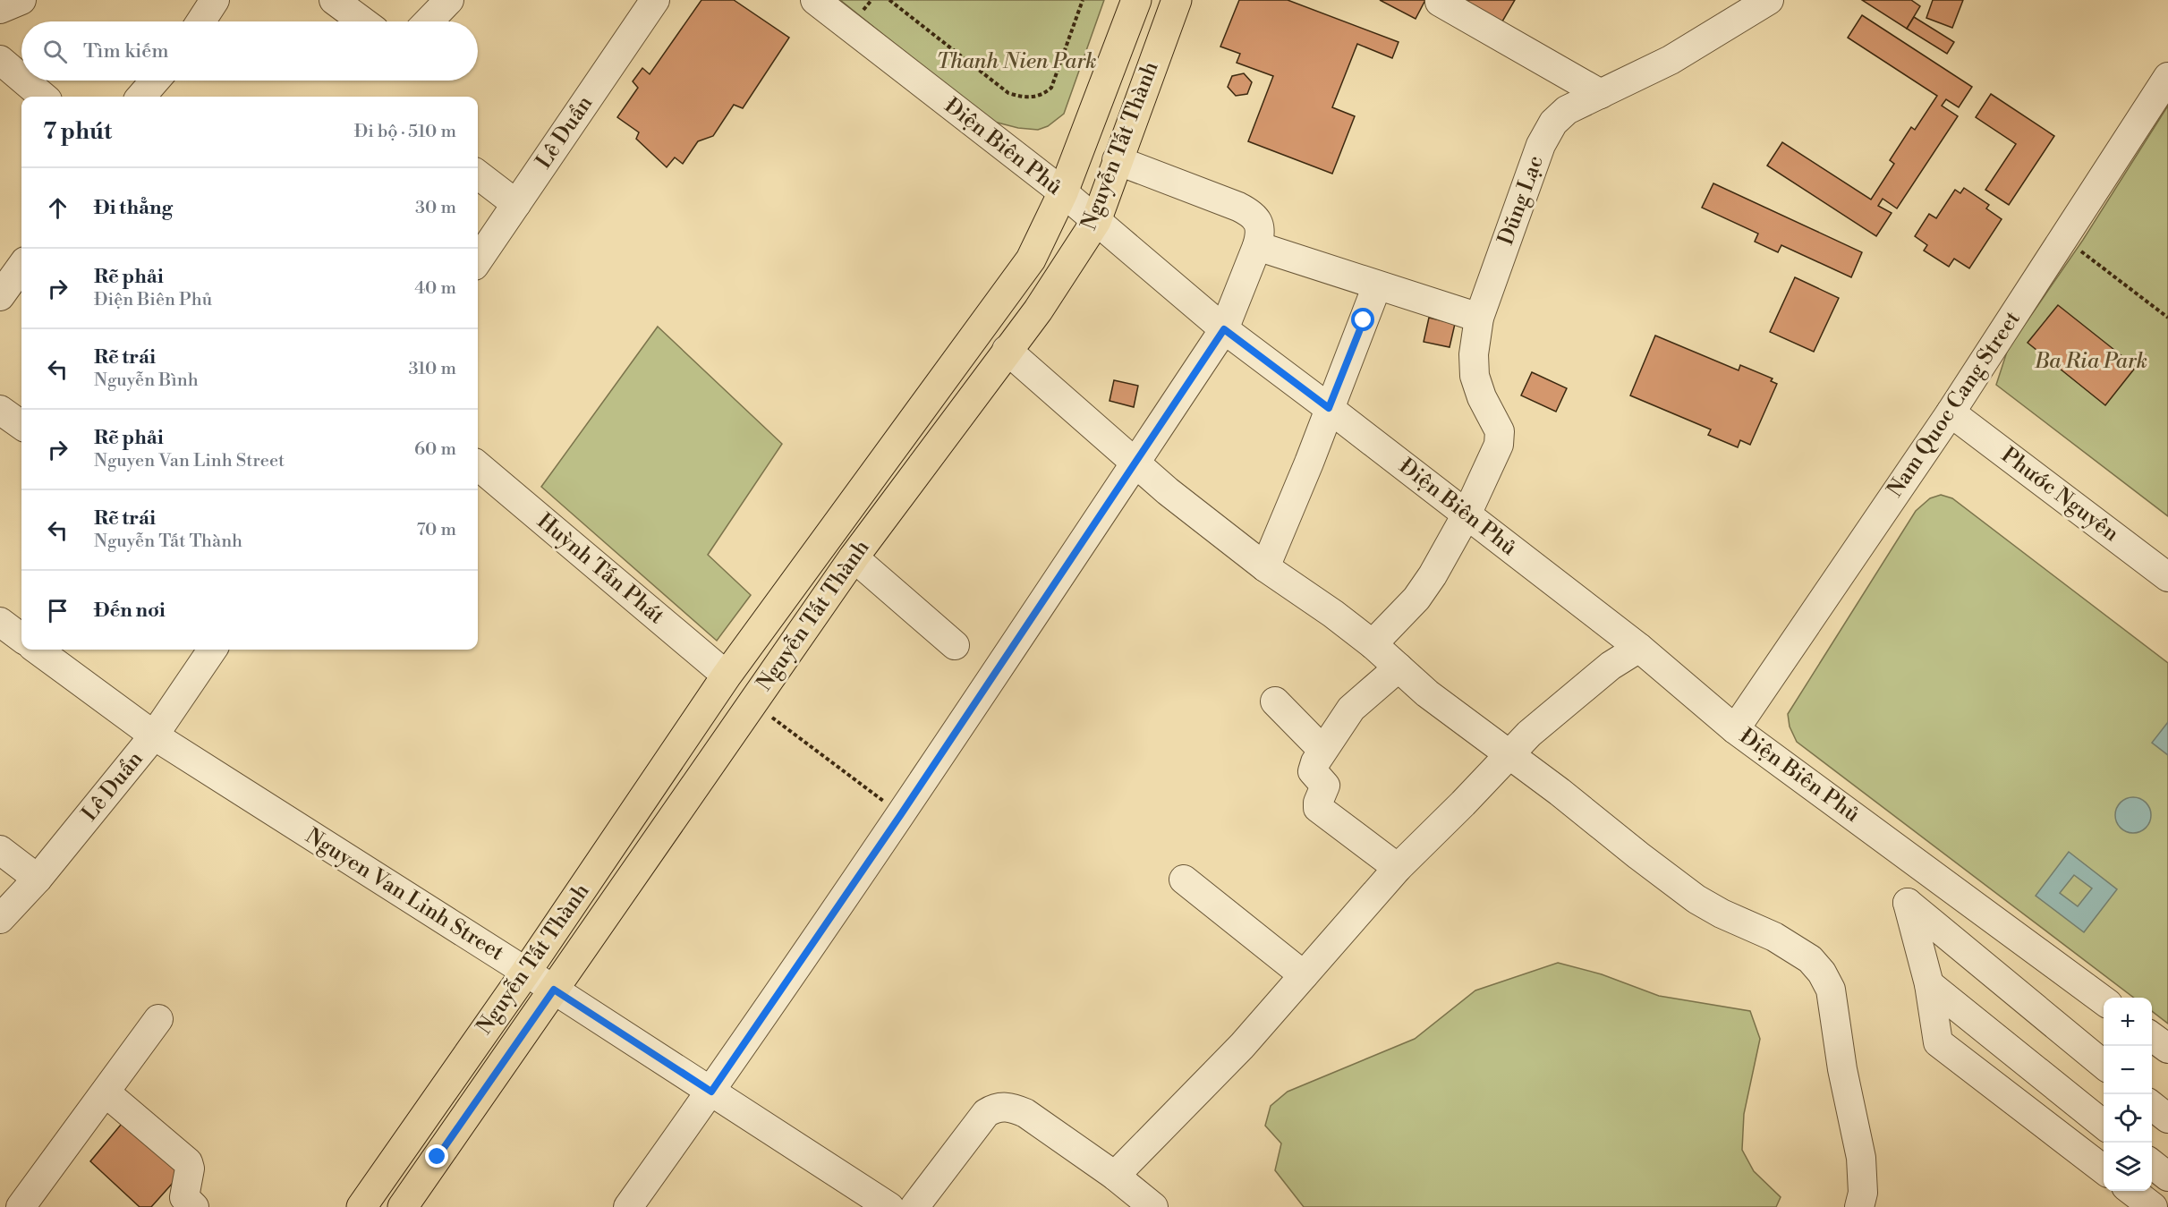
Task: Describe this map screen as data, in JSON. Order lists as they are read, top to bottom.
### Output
{
  "streets": {
    "main road": ["Nguyễn Tất Thành"],
    "street": [
      "Lê Duẩn",
      "Điện Biên Phủ",
      "Dũng Lạc",
      "Nam Quoc Cang Street",
      "Phước Nguyên",
      "Huỳnh Tấn Phát",
      "Nguyen Van Linh Street"
    ]
  },
  "crossings": [
    ["Lê Duẩn", "Nguyen Van Linh Street"],
    ["Nguyễn Tất Thành", "Điện Biên Phủ"],
    ["Nguyễn Tất Thành", "Huỳnh Tấn Phát"],
    ["Nguyễn Tất Thành", "Nguyen Van Linh Street"],
    ["Điện Biên Phủ", "Dũng Lạc"],
    ["Điện Biên Phủ", "Nam Quoc Cang Street"],
    ["Nam Quoc Cang Street", "Phước Nguyên"]
  ],
  "parks": ["Thanh Nien Park", "Ba Ria Park"],
  "page": {
    "search": "Tìm kiếm",
    "heading": ["7 phút", "Đi bộ · 510 m"],
    "list": [
      ["Đi thẳng", "30 m"],
      ["Rẽ phải", "Điện Biên Phủ", "40 m"],
      ["Rẽ trái", "Nguyễn Bình", "310 m"],
      ["Rẽ phải", "Nguyen Van Linh Street", "60 m"],
      ["Rẽ trái", "Nguyễn Tất Thành", "70 m"],
      "Đến nơi"
    ],
    "map_buttons": ["+", "−"]
  }
}
